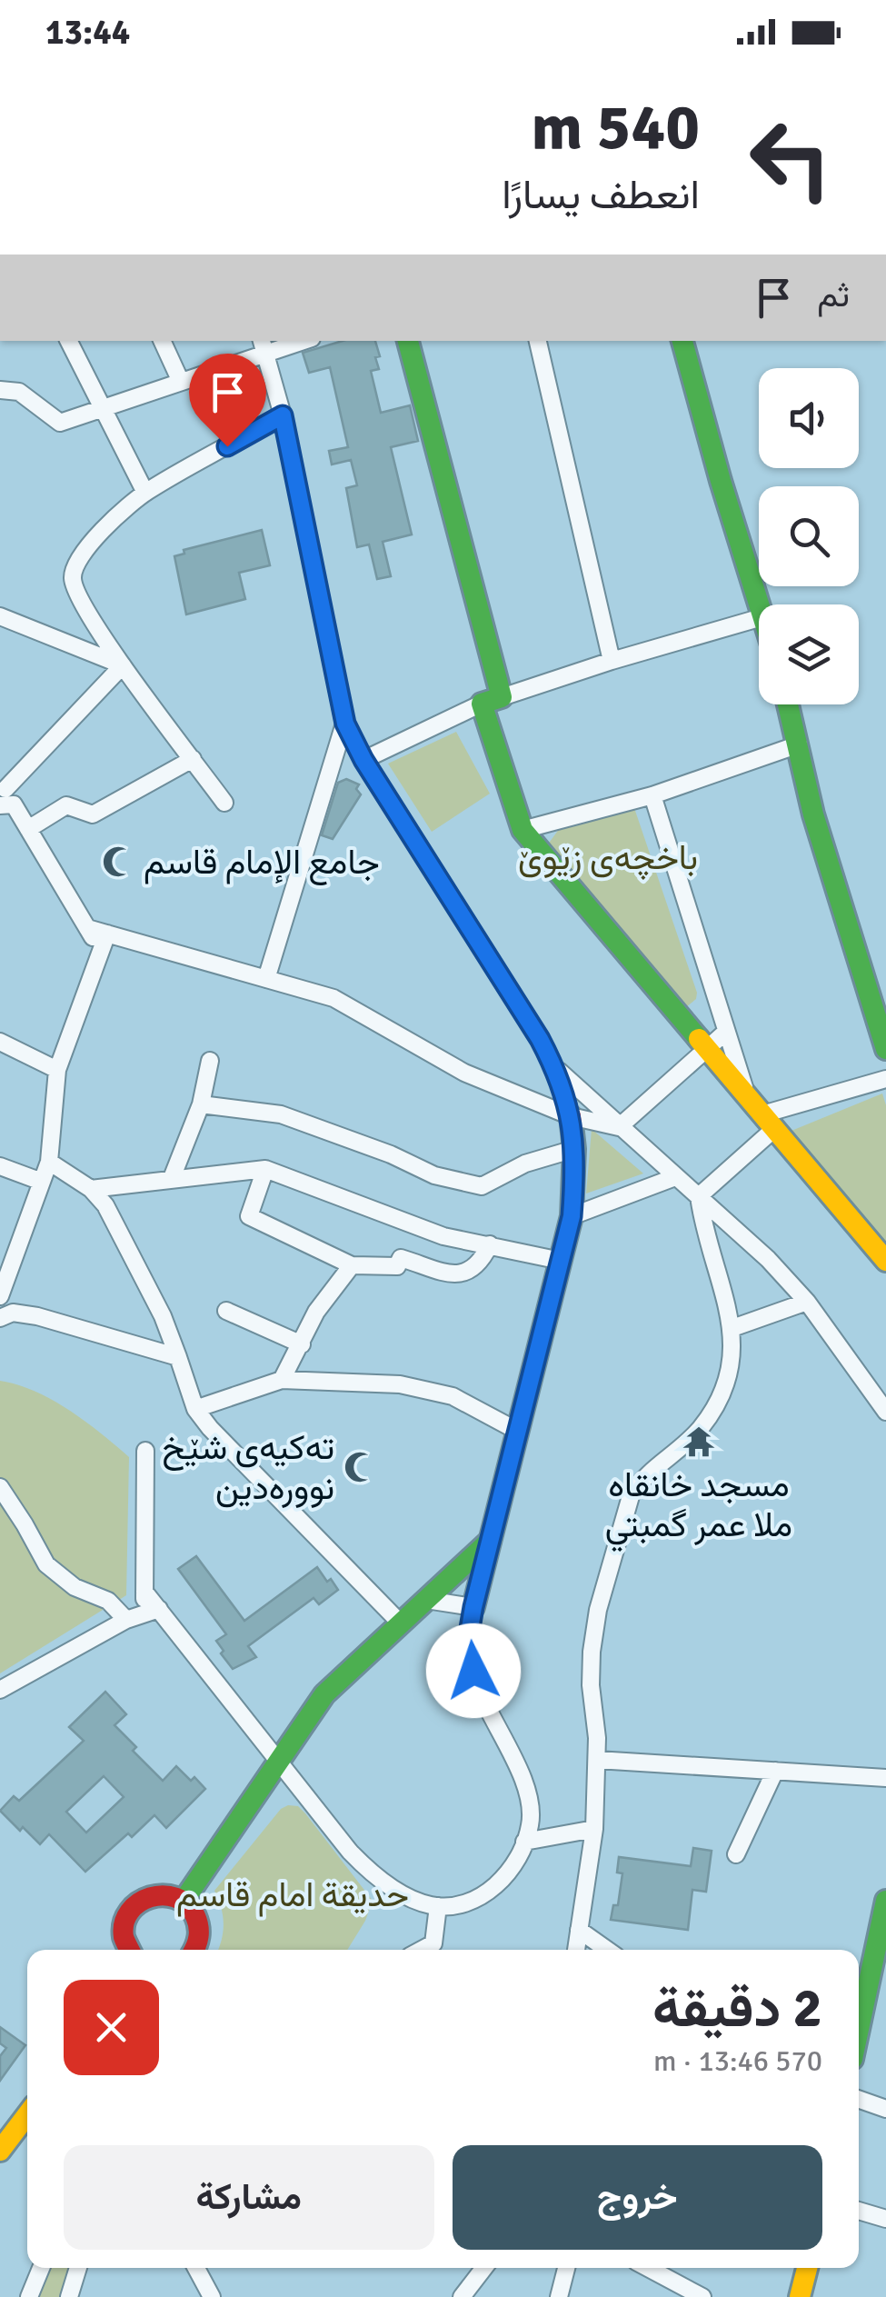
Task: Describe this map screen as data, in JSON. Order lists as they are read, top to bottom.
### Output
{
  "parks": ["باخچەی زێوێ", "حديقة امام قاسم"],
  "places": {
    "mosque": ["جامع الإمام قاسم", "تەکیەی شێخ نوورەدین"],
    "temple": ["مسجد خانقاه ملا عمر گمبتي"]
  },
  "page": {
    "status": "13:44",
    "turn": ["540 m", "انعطف يسارًا"],
    "then": "ثم",
    "heading": ["2 دقيقة", "570 m · 13:46"],
    "buttons": ["خروج", "مشاركة"]
  }
}
